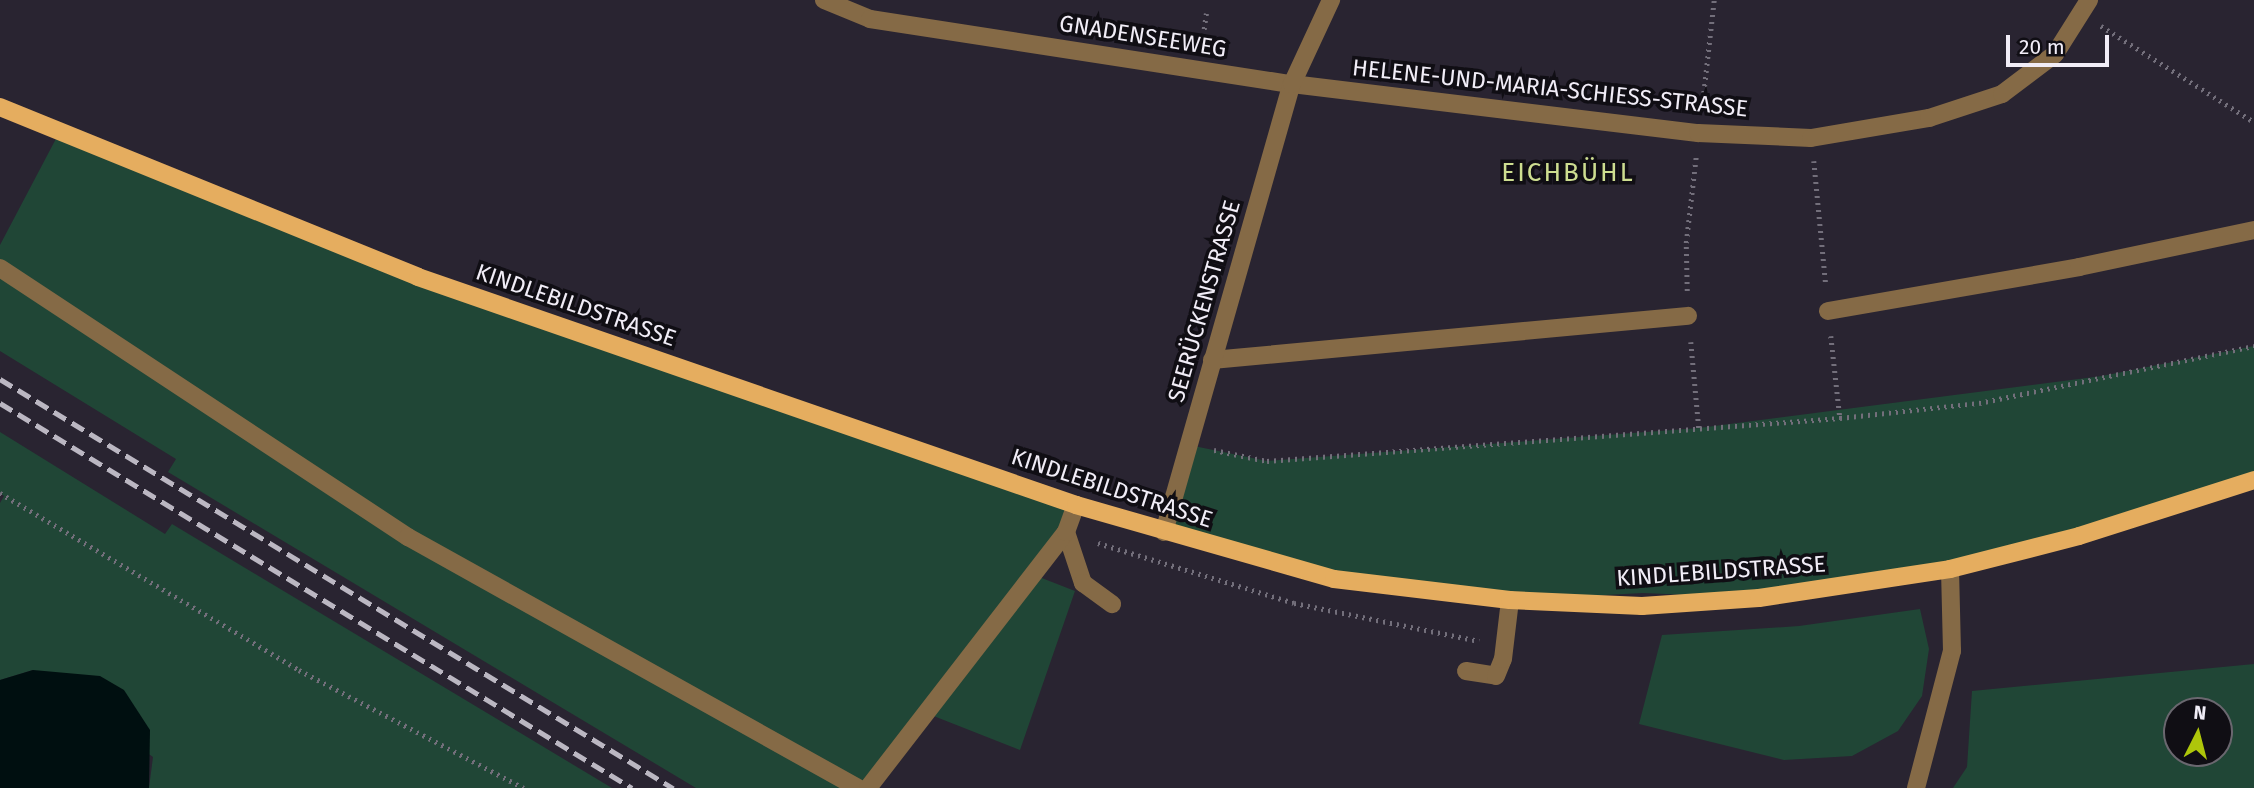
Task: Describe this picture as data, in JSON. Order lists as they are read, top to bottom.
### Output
{
  "streets": {
    "main road": ["KINDLEBILDSTRASSE"],
    "street": ["GNADENSEEWEG", "HELENE-UND-MARIA-SCHIESS-STRASSE", "SEERÜCKENSTRASSE"]
  },
  "crossings": [
    ["GNADENSEEWEG", "HELENE-UND-MARIA-SCHIESS-STRASSE"],
    ["GNADENSEEWEG", "SEERÜCKENSTRASSE"],
    ["HELENE-UND-MARIA-SCHIESS-STRASSE", "SEERÜCKENSTRASSE"],
    ["SEERÜCKENSTRASSE", "KINDLEBILDSTRASSE"]
  ],
  "districts": ["EICHBÜHL"],
  "scale_bar": "20 m",
  "north": "top"
}
